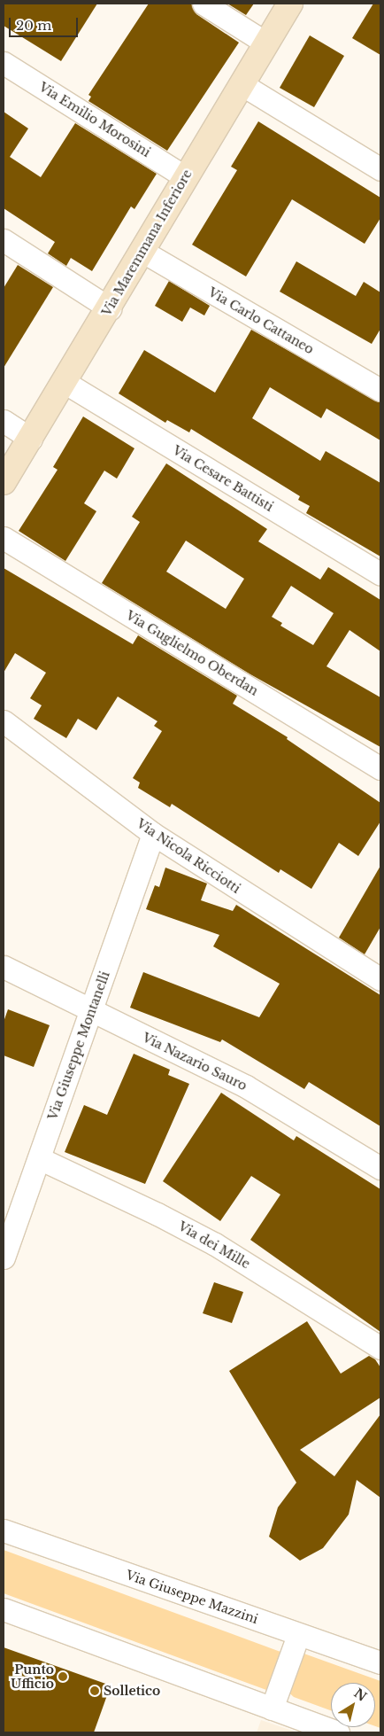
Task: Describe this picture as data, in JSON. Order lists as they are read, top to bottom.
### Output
{
  "streets": {
    "main road": ["Via Maremmana Inferiore"],
    "street": [
      "Via Emilio Morosini",
      "Via Carlo Cattaneo",
      "Via Cesare Battisti",
      "Via Guglielmo Oberdan",
      "Via Nicola Ricciotti",
      "Via Giuseppe Montanelli",
      "Via Nazario Sauro",
      "Via dei Mille",
      "Via Giuseppe Mazzini"
    ]
  },
  "crossings": [
    ["Via Emilio Morosini", "Via Maremmana Inferiore"],
    ["Via Maremmana Inferiore", "Via Carlo Cattaneo"],
    ["Via Maremmana Inferiore", "Via Cesare Battisti"],
    ["Via Nicola Ricciotti", "Via Giuseppe Montanelli"],
    ["Via Giuseppe Montanelli", "Via Nazario Sauro"],
    ["Via Giuseppe Montanelli", "Via dei Mille"]
  ],
  "places": ["Punto Ufficio", "Solletico"],
  "scale_bar": "20 m",
  "north": "top right"
}
